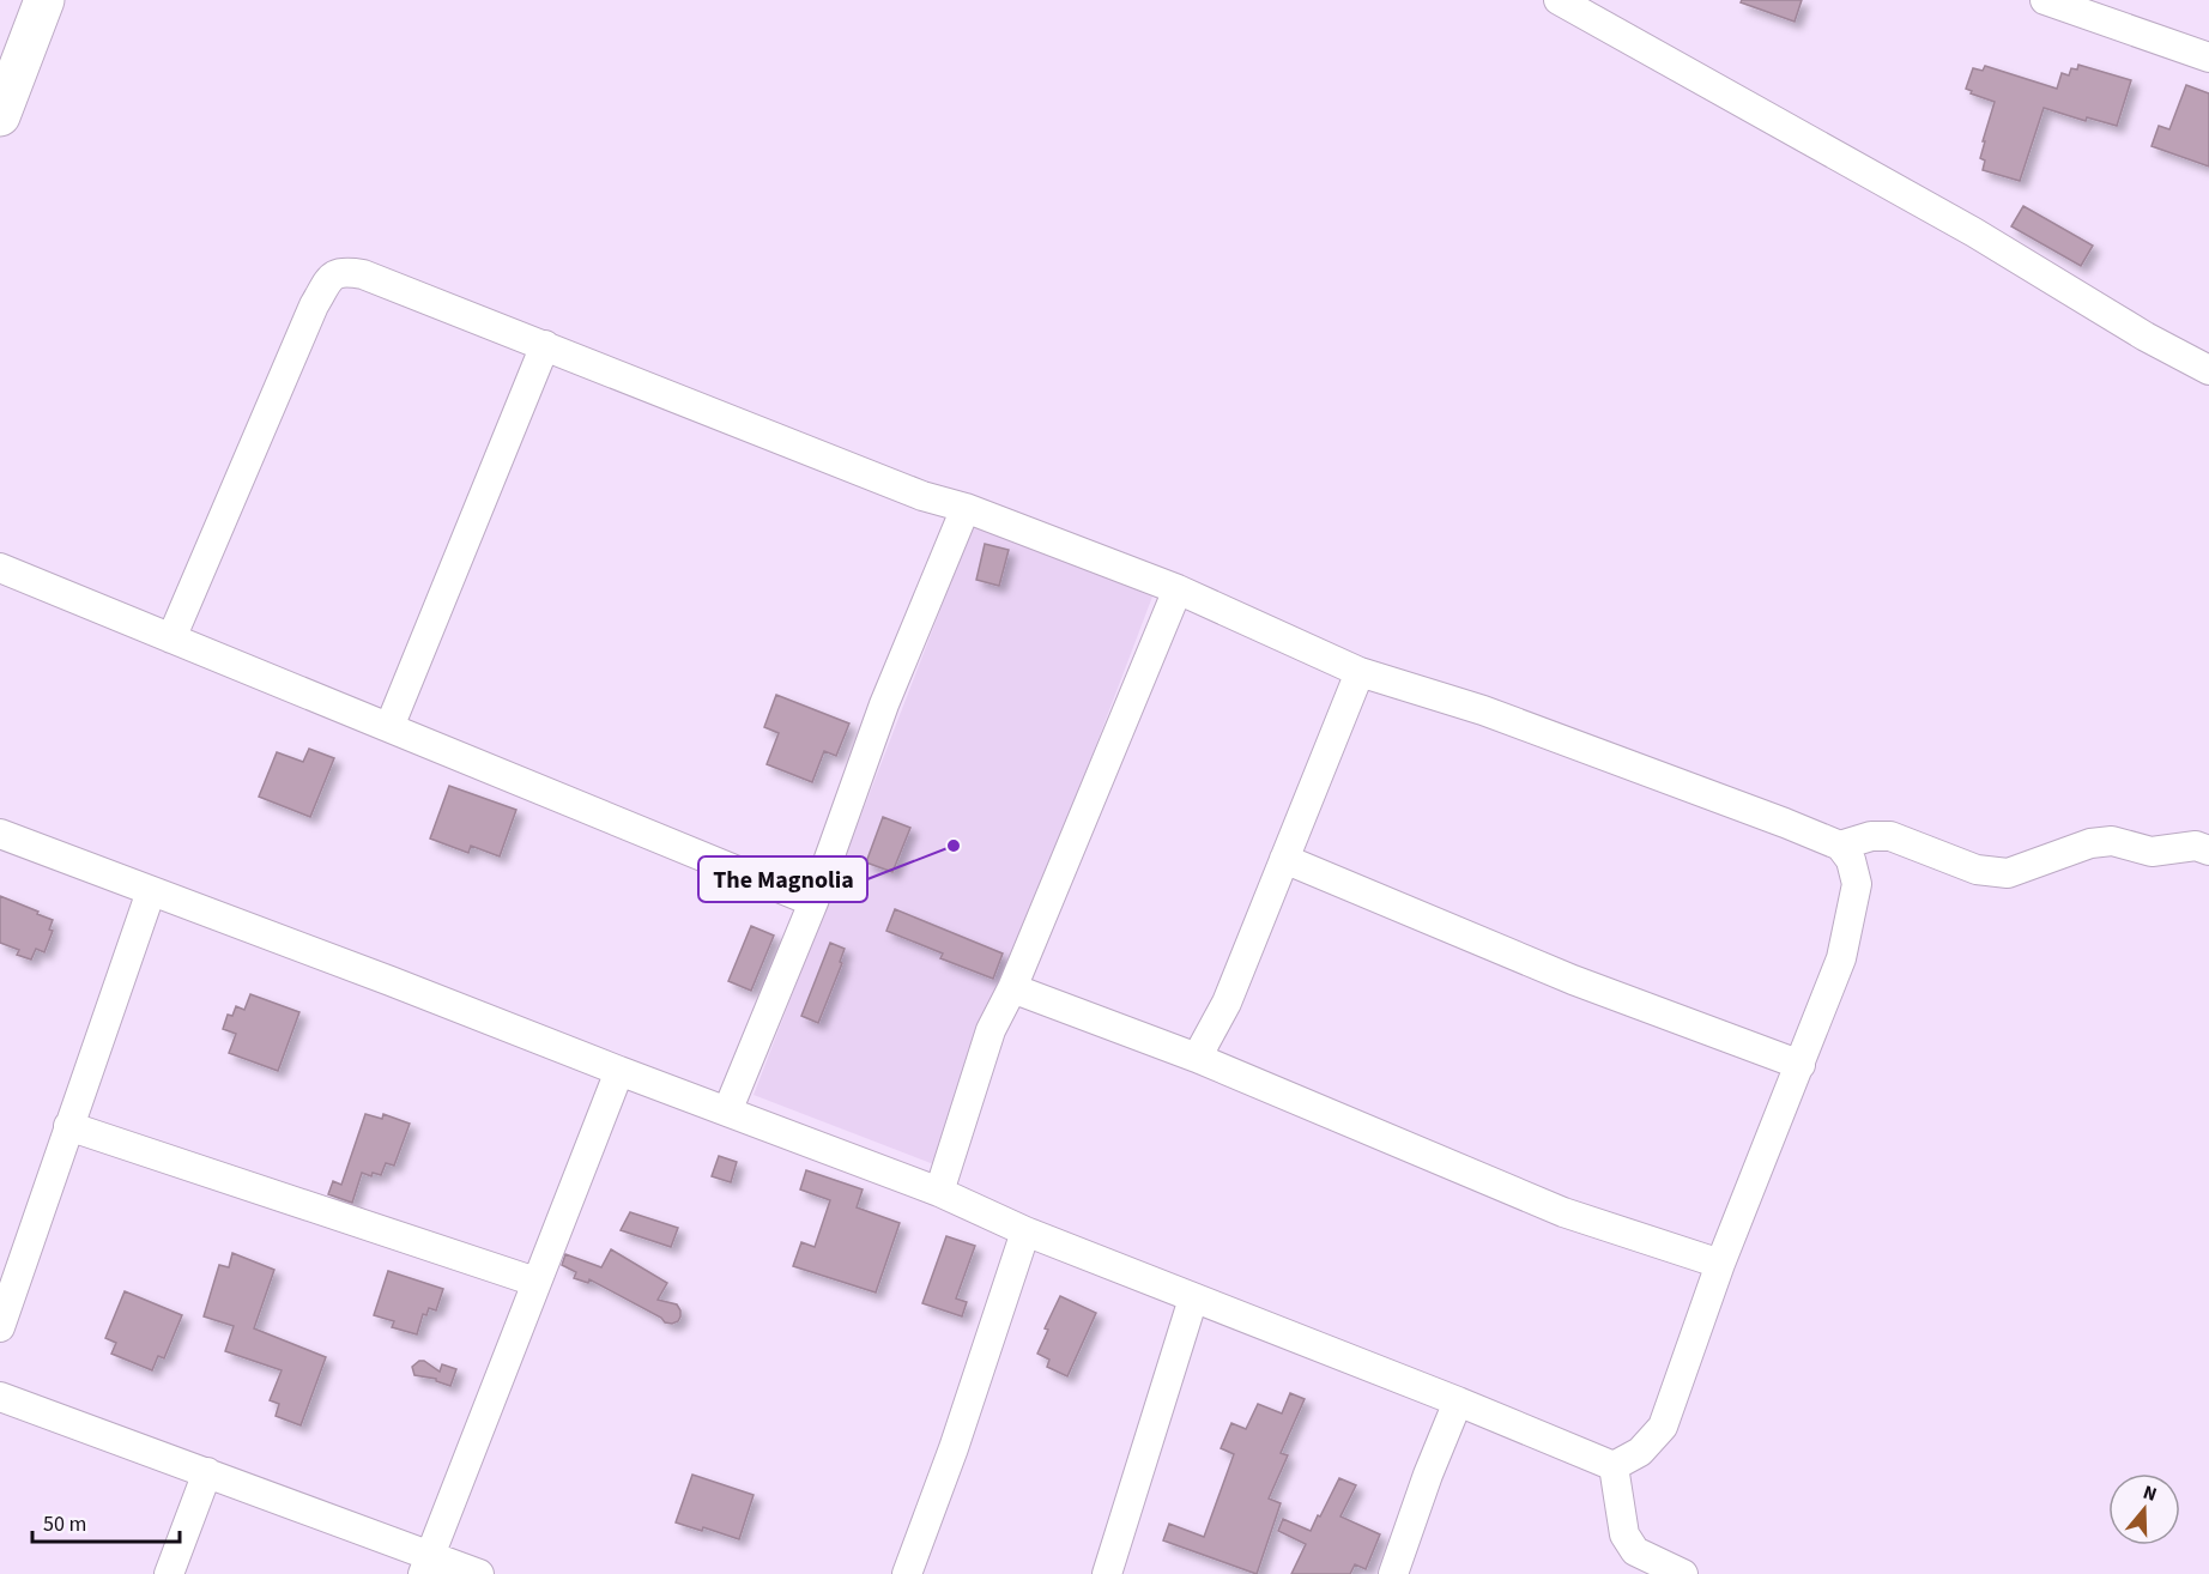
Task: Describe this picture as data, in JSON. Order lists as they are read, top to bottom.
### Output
{
  "places": ["The Magnolia"],
  "scale_bar": "50 m",
  "north": "top"
}
